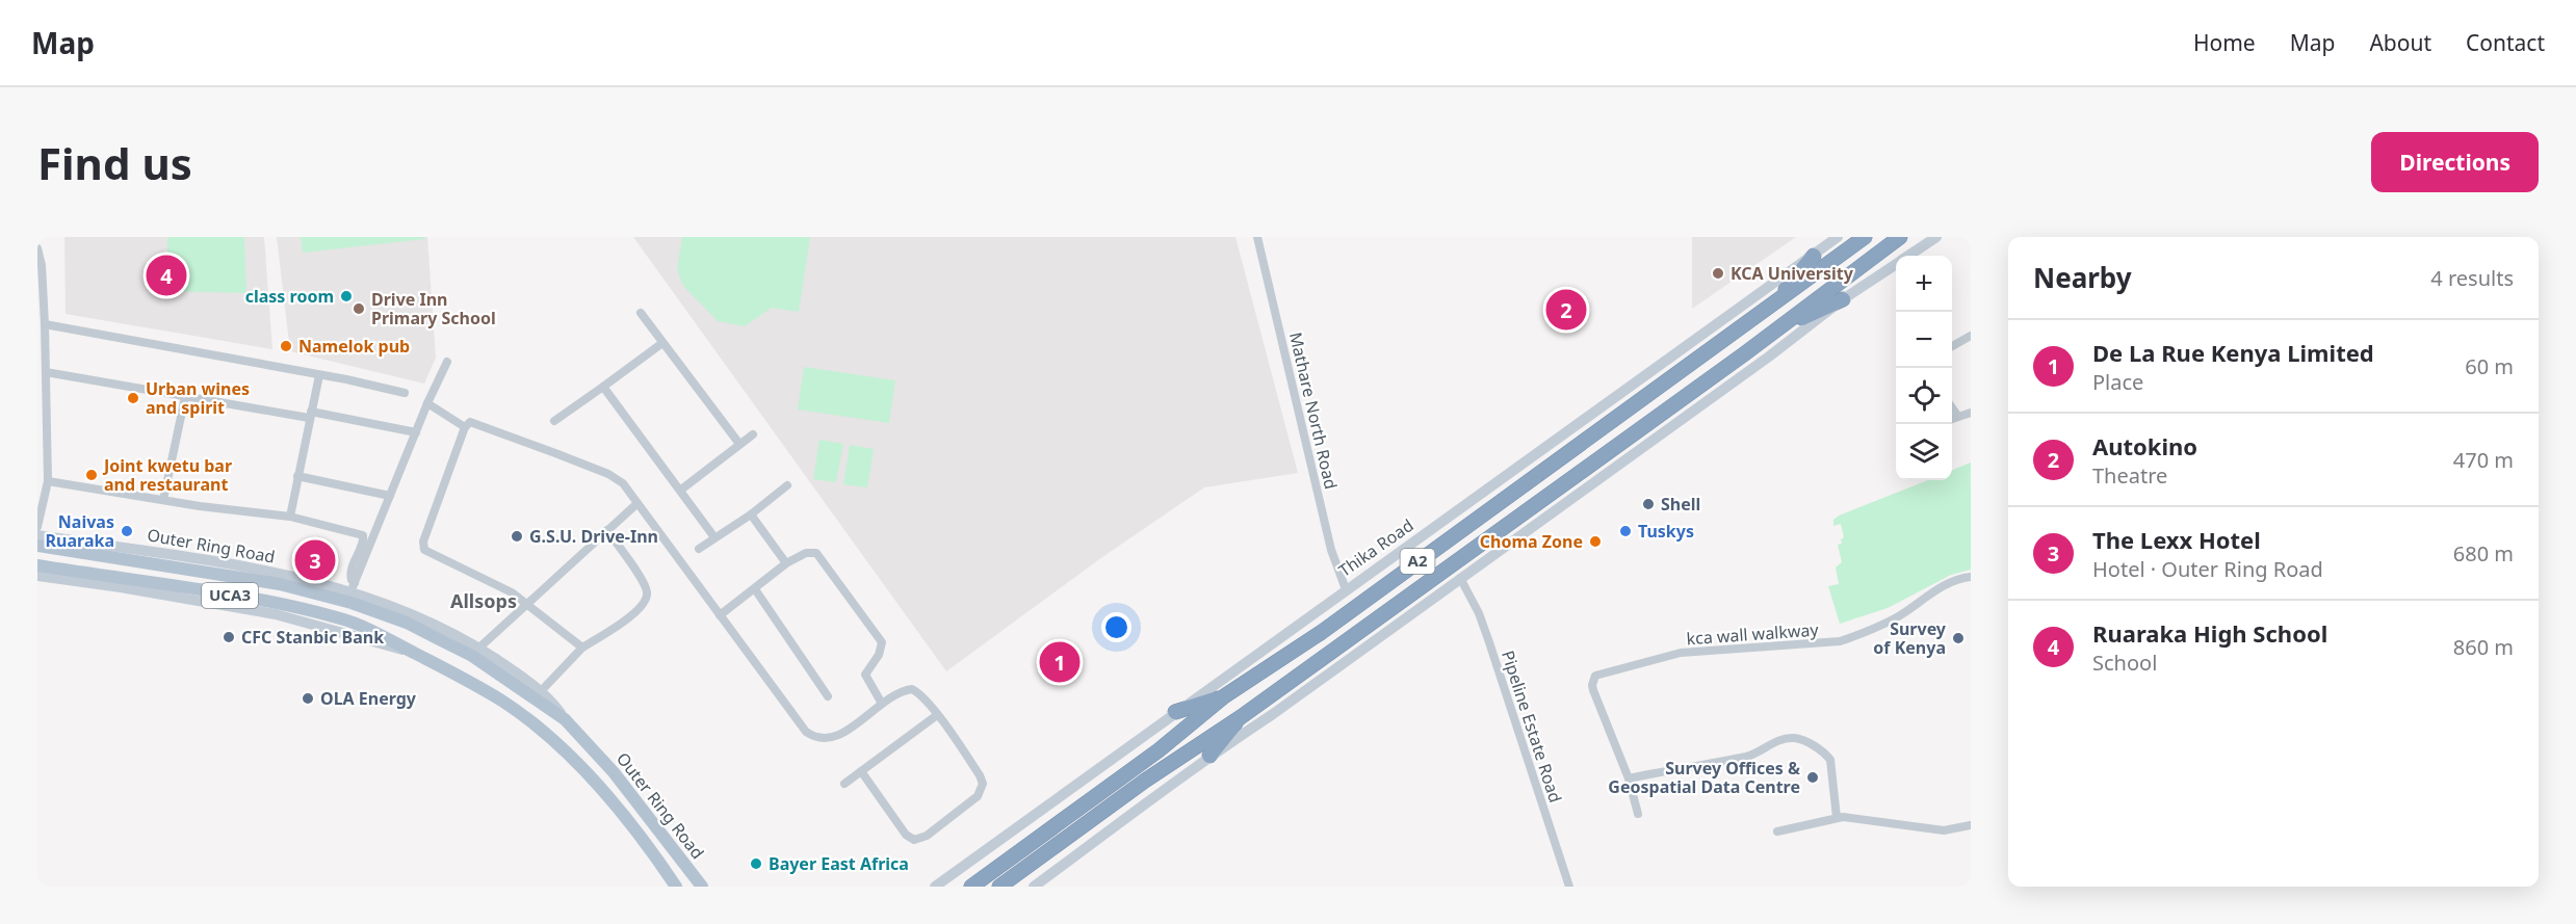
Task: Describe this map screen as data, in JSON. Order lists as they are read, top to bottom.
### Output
{
  "streets": {
    "highway": ["Thika Road", "A2"],
    "main road": ["Outer Ring Road", "UCA3"],
    "street": ["Mathare North Road", "kca wall walkway", "Pipeline Estate Road"]
  },
  "crossings": [
    ["Mathare North Road", "Thika Road"]
  ],
  "districts": ["Allsops"],
  "places": [
    "KCA University",
    "class room",
    "Drive Inn Primary School",
    "Namelok pub",
    "Urban wines and spirit",
    "Joint kwetu bar and restaurant",
    "Shell",
    "Naivas Ruaraka",
    "Tuskys",
    "G.S.U. Drive-Inn",
    "Choma Zone",
    "CFC Stanbic Bank",
    "Survey of Kenya",
    "OLA Energy",
    "Survey Offices & Geospatial Data Centre",
    "Bayer East Africa"
  ],
  "page": {
    "header": "Map",
    "nav": [
      "Home",
      "Map",
      "About",
      "Contact"
    ],
    "buttons": "Directions",
    "title": "Find us",
    "heading": ["Nearby", "4 results"],
    "pins": [
      "4",
      "2",
      "3",
      "1"
    ],
    "map_buttons": ["+", "−"],
    "list": [
      {
        "mark": "1",
        "name": "De La Rue Kenya Limited",
        "note": "Place",
        "value": "60 m"
      },
      {
        "mark": "2",
        "name": "Autokino",
        "note": "Theatre",
        "value": "470 m"
      },
      {
        "mark": "3",
        "name": "The Lexx Hotel",
        "note": "Hotel · Outer Ring Road",
        "value": "680 m"
      },
      {
        "mark": "4",
        "name": "Ruaraka High School",
        "note": "School",
        "value": "860 m"
      }
    ]
  }
}
